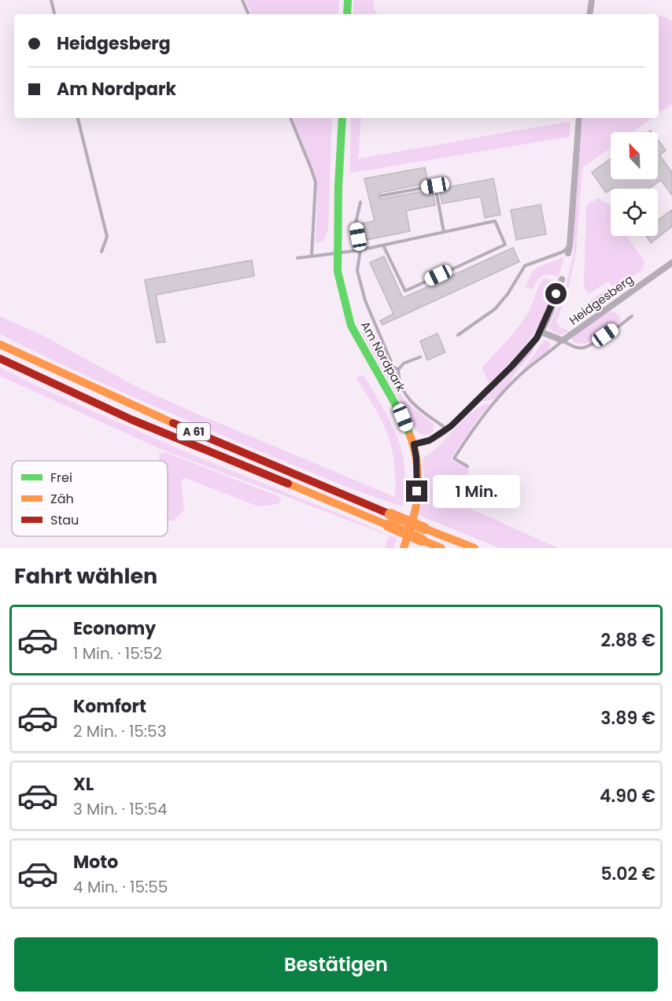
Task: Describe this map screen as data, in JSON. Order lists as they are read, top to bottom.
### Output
{
  "streets": {
    "main road": ["Am Nordpark", "A 61"],
    "street": ["Heidgesberg"]
  },
  "crossings": [
    ["Heidgesberg", "Am Nordpark"]
  ],
  "legend": ["Frei", "Zäh", "Stau"],
  "north": "top left",
  "page": {
    "banner": ["Heidgesberg", "Am Nordpark"],
    "bubble": "1 Min.",
    "heading": "Fahrt wählen",
    "list": [
      {
        "name": "Economy",
        "note": "1 Min. · 15:52",
        "value": "2.88 €"
      },
      {
        "name": "Komfort",
        "note": "2 Min. · 15:53",
        "value": "3.89 €"
      },
      {
        "name": "XL",
        "note": "3 Min. · 15:54",
        "value": "4.90 €"
      },
      {
        "name": "Moto",
        "note": "4 Min. · 15:55",
        "value": "5.02 €"
      }
    ],
    "buttons": "Bestätigen"
  }
}
